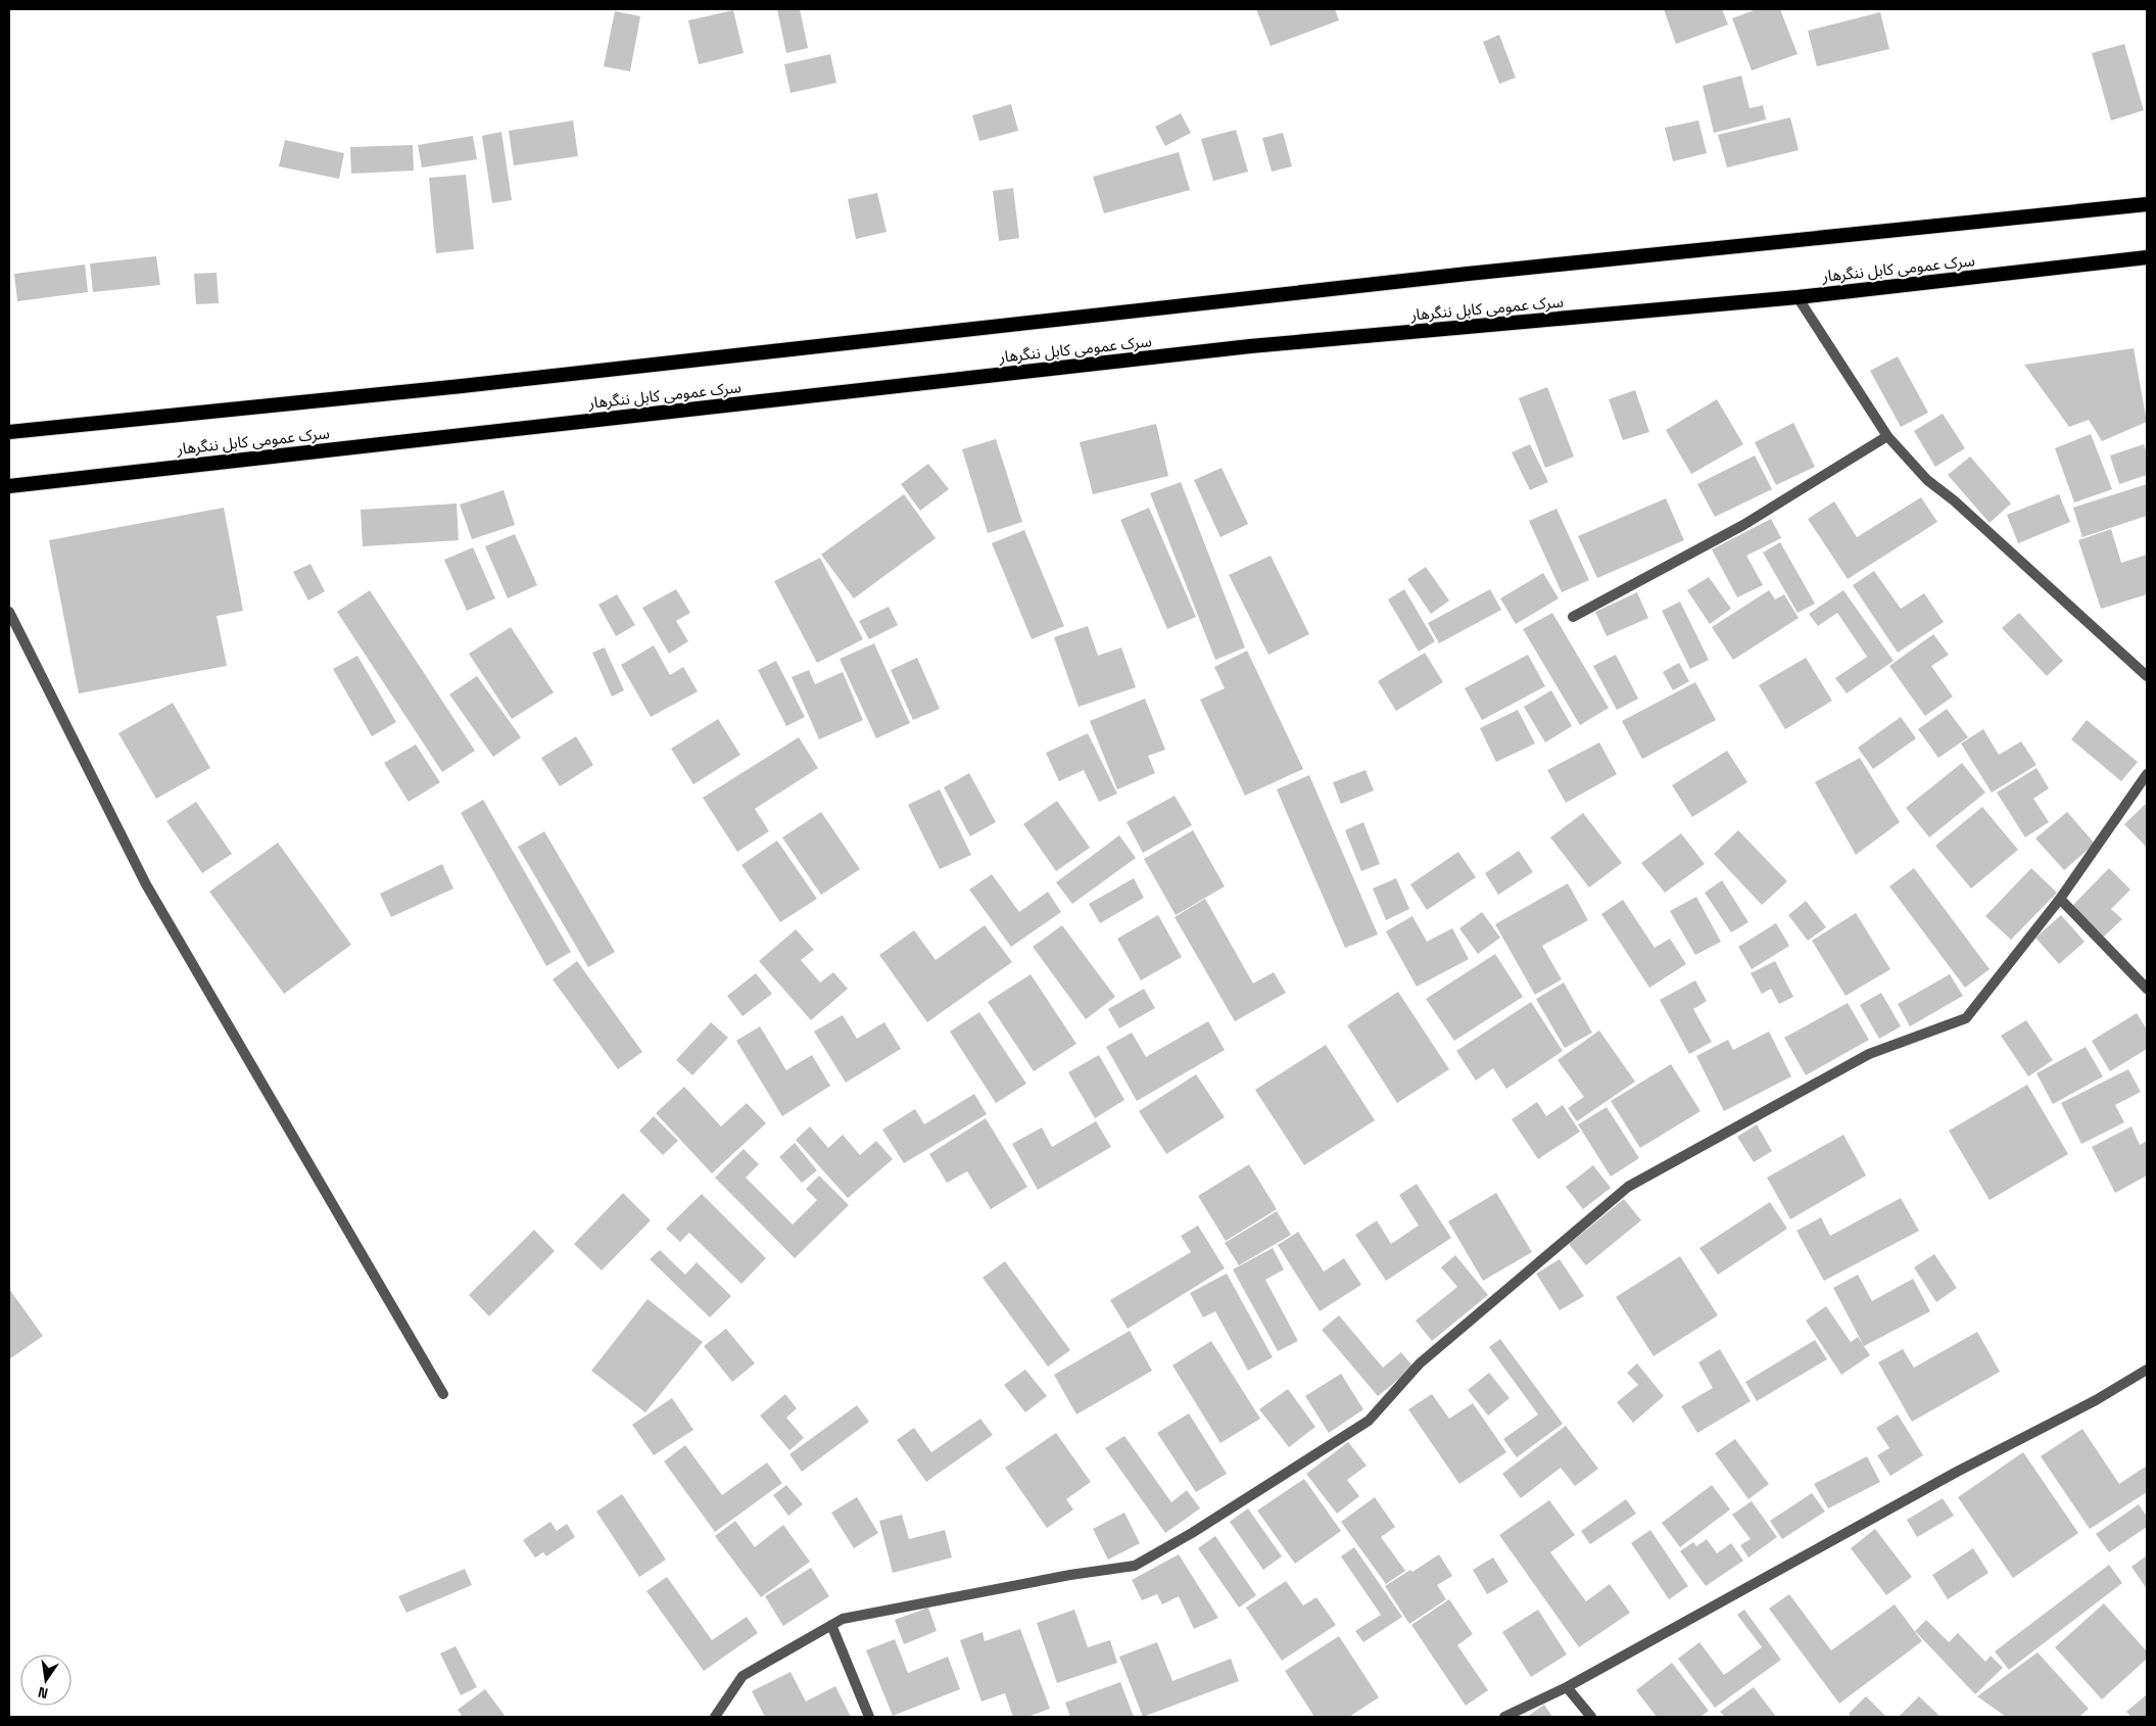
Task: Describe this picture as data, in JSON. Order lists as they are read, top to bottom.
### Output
{
  "streets": {
    "highway": ["سرک عمومی کابل ننگرهار"]
  },
  "north": "bottom"
}
